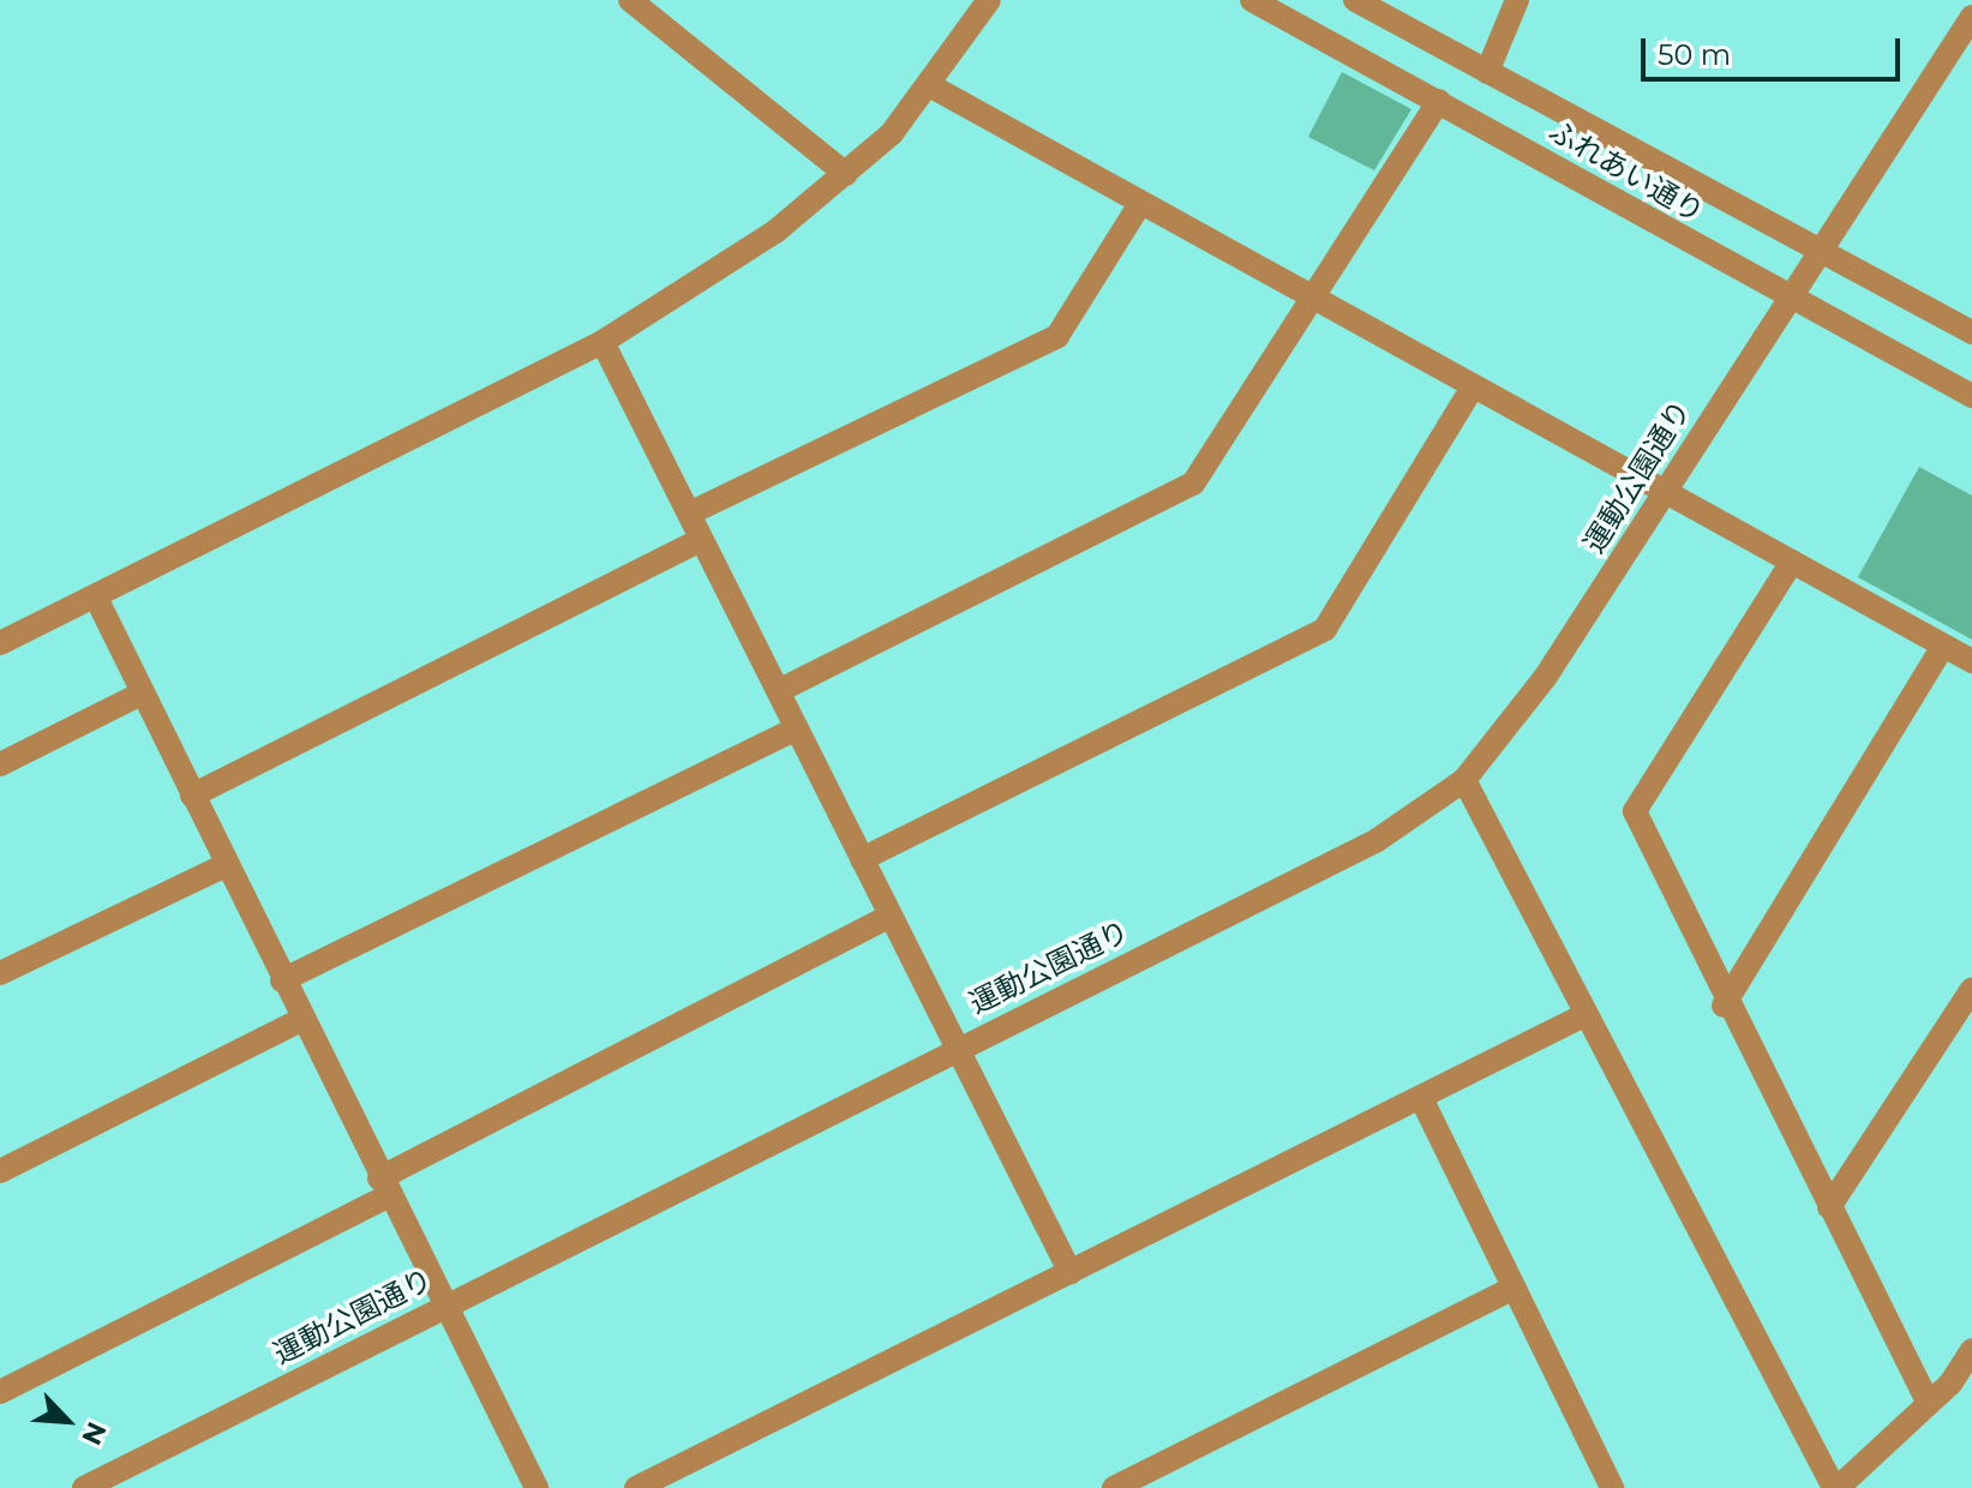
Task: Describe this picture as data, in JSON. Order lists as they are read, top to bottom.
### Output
{
  "streets": {
    "street": ["ふれあい通り", "運動公園通り"]
  },
  "crossings": [
    ["ふれあい通り", "運動公園通り"]
  ],
  "scale_bar": "50 m",
  "north": "bottom right"
}
